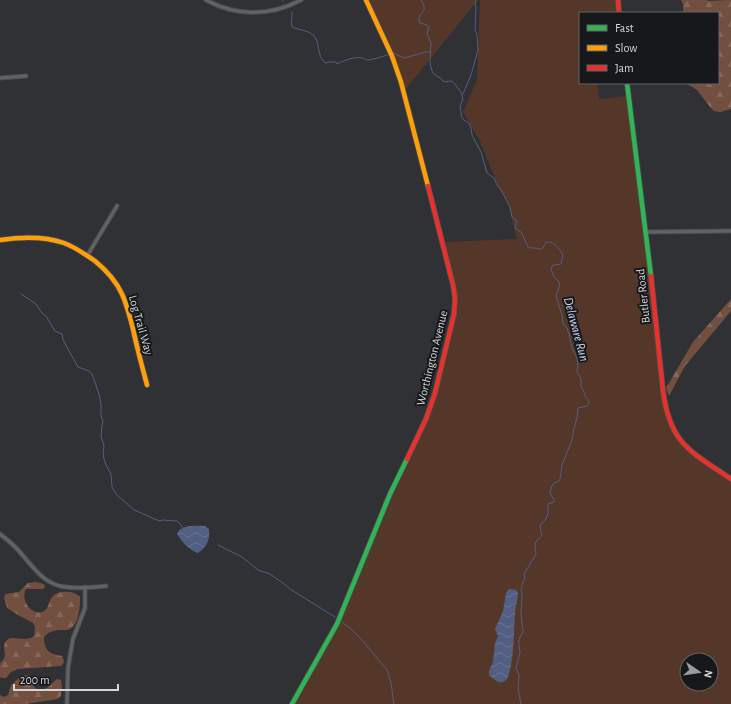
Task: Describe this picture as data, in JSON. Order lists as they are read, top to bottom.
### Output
{
  "streets": {
    "main road": ["Butler Road", "Log Trail Way", "Worthington Avenue"]
  },
  "water": ["Delaware Run"],
  "legend": ["Fast", "Slow", "Jam"],
  "scale_bar": "200 m",
  "north": "right"
}
